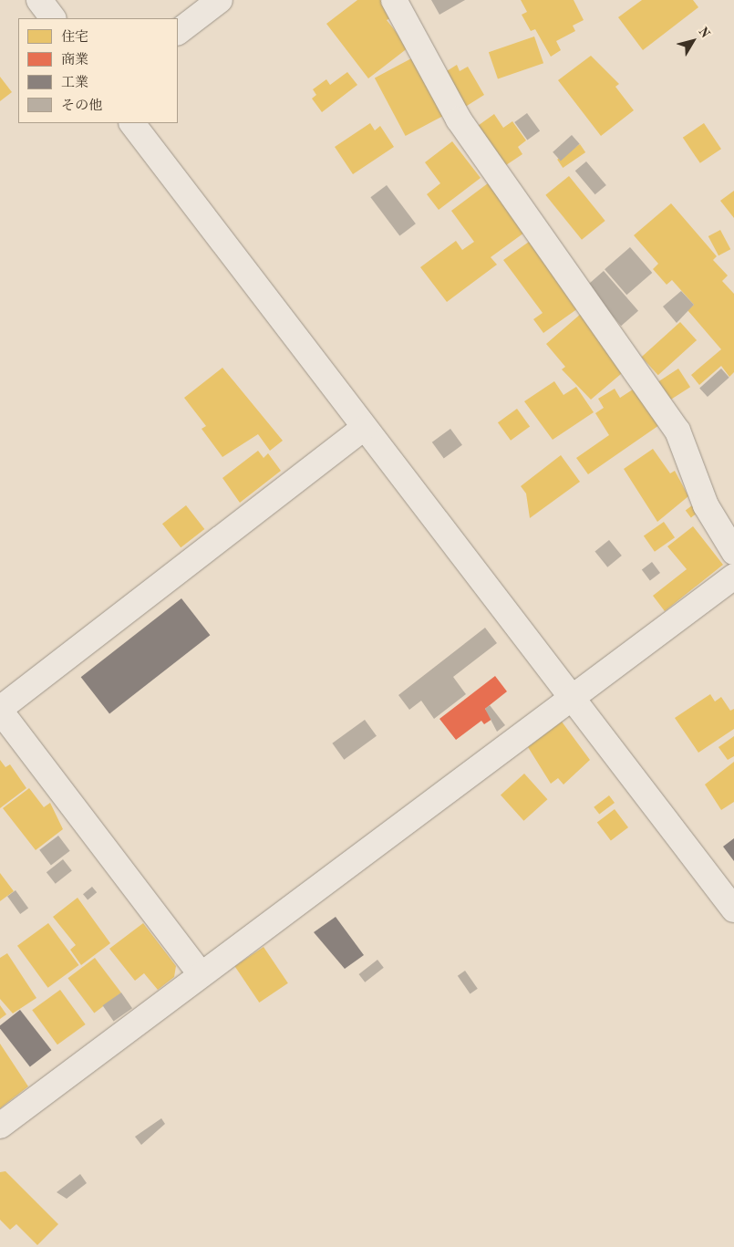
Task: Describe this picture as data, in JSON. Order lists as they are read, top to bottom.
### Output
{
  "legend": [
    "住宅",
    "商業",
    "工業",
    "その他"
  ],
  "north": "top right"
}
